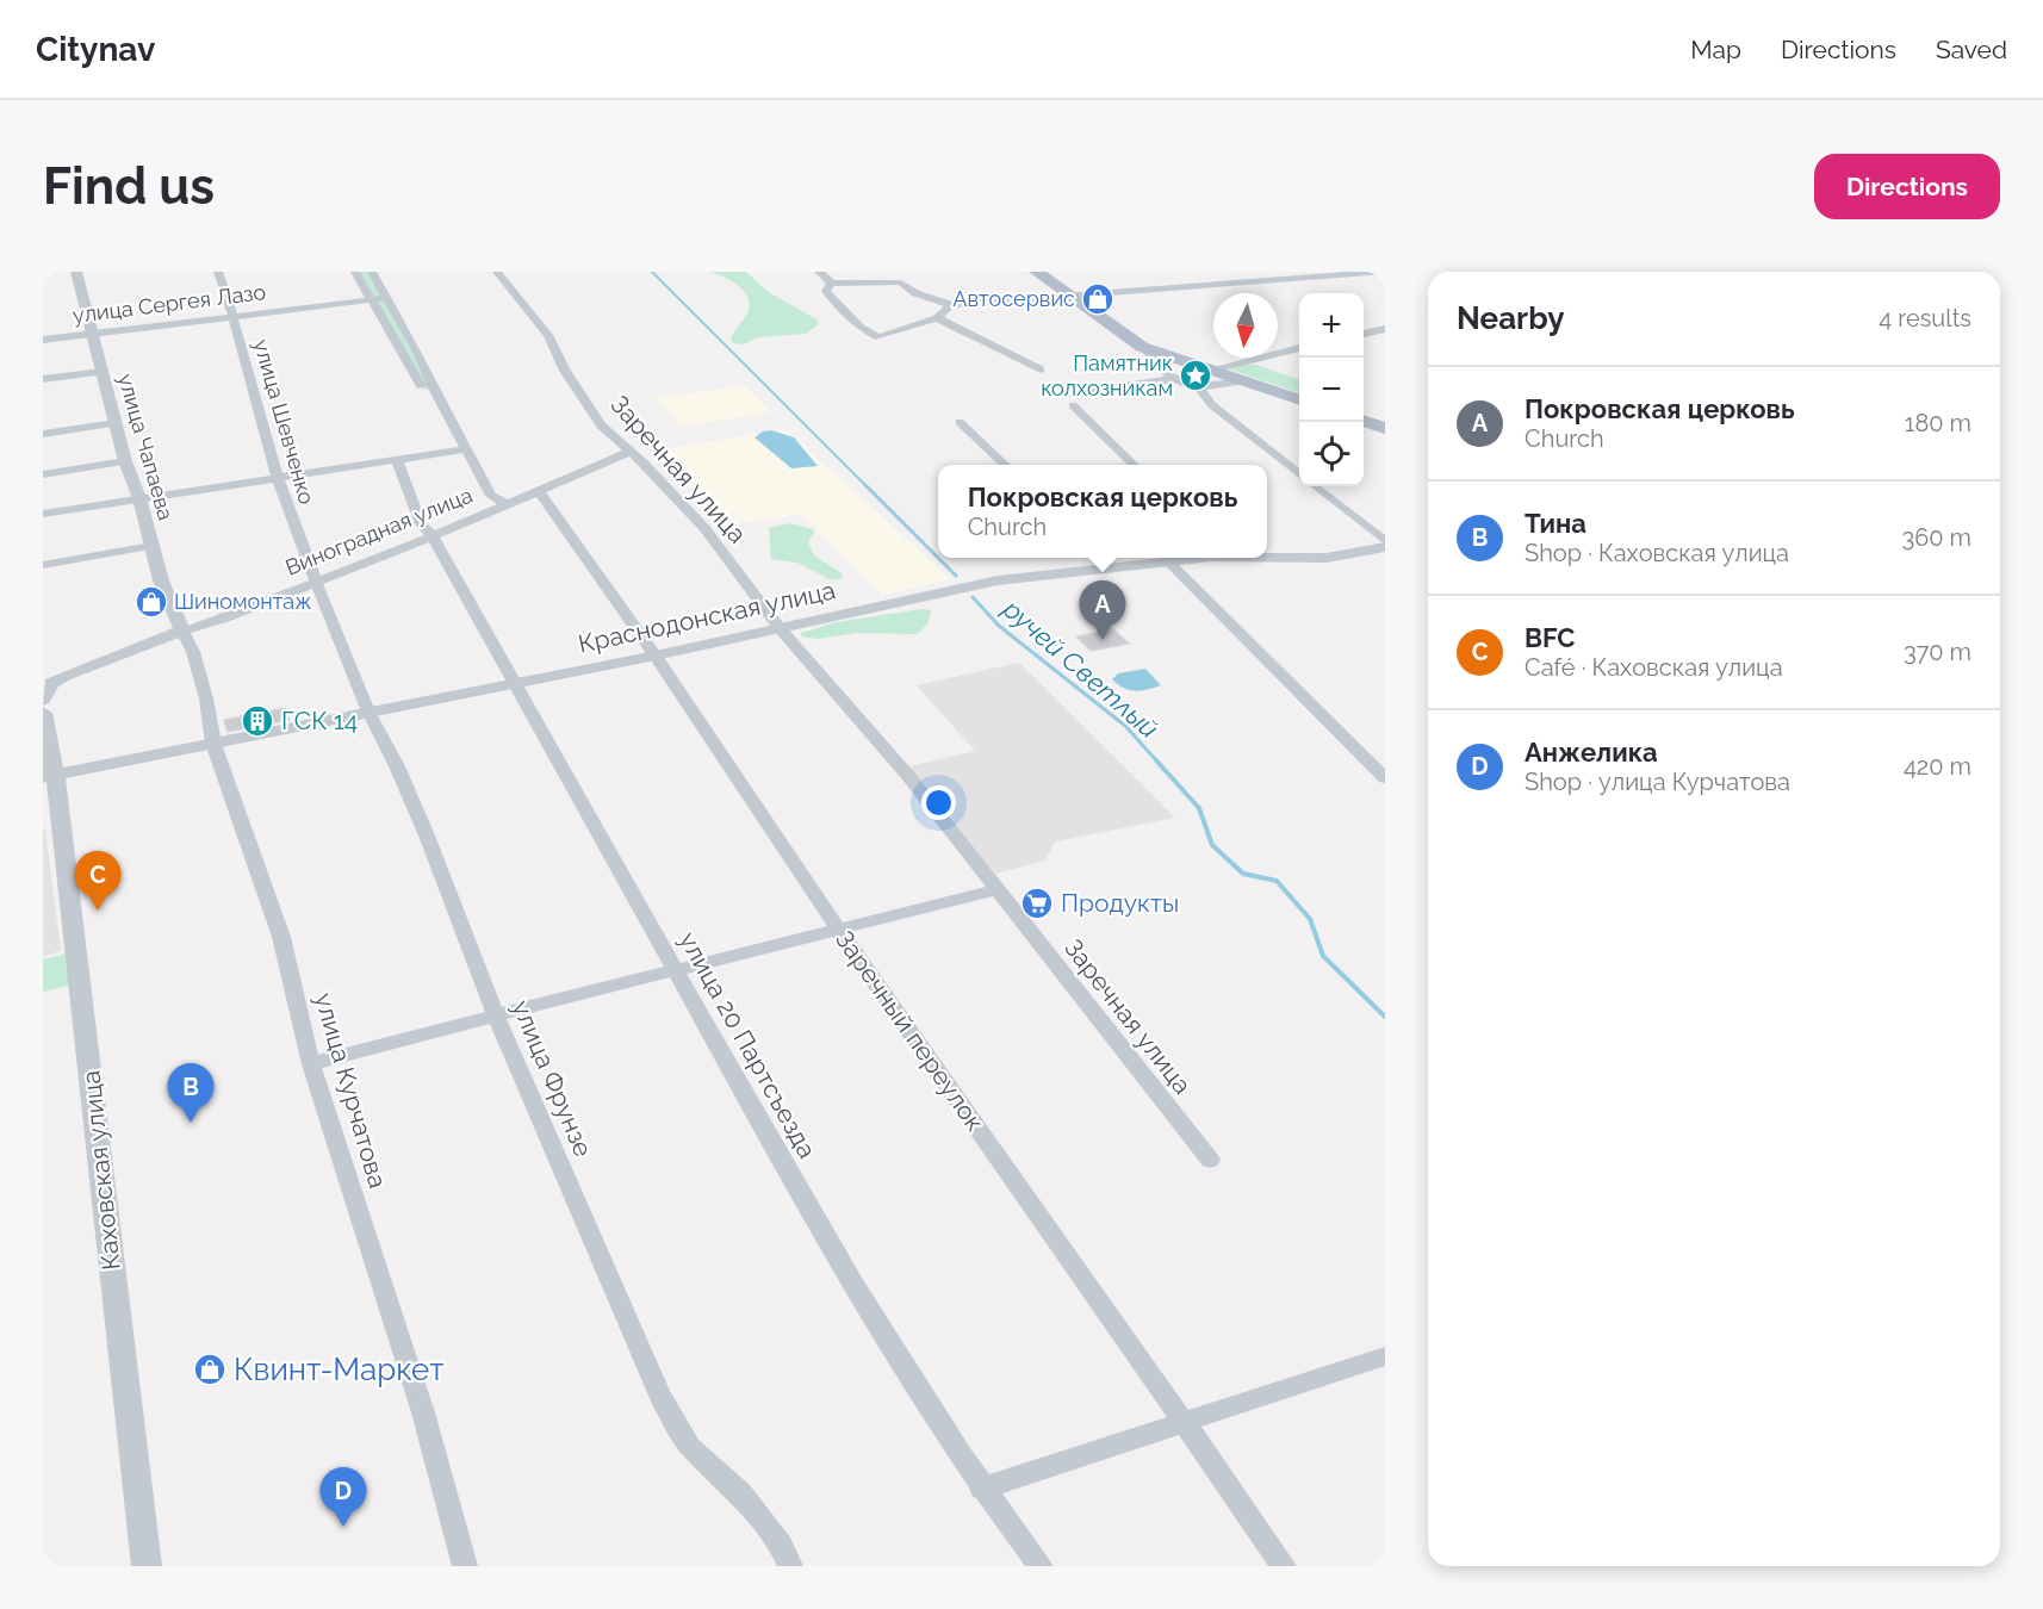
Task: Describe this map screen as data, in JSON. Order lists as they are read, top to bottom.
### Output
{
  "streets": {
    "street": [
      "улица Сергея Лазо",
      "улица Шевченко",
      "улица Чапаева",
      "Заречная улица",
      "Виноградная улица",
      "Краснодонская улица",
      "Заречный переулок",
      "улица 20 Партсъезда",
      "улица Фрунзе",
      "улица Курчатова",
      "Каховская улица"
    ]
  },
  "crossings": [
    ["улица Сергея Лазо", "улица Шевченко"],
    ["улица Сергея Лазо", "улица Чапаева"],
    ["улица Шевченко", "Виноградная улица"],
    ["улица Шевченко", "улица Фрунзе"],
    ["улица Чапаева", "Виноградная улица"],
    ["улица Чапаева", "улица Курчатова"],
    ["Заречная улица", "Виноградная улица"],
    ["Заречная улица", "Краснодонская улица"],
    ["Виноградная улица", "Заречный переулок"],
    ["Виноградная улица", "улица 20 Партсъезда"],
    ["Виноградная улица", "улица Фрунзе"],
    ["Виноградная улица", "улица Курчатова"],
    ["Краснодонская улица", "Заречный переулок"],
    ["Краснодонская улица", "улица 20 Партсъезда"],
    ["Краснодонская улица", "улица Фрунзе"],
    ["Краснодонская улица", "улица Курчатова"],
    ["Краснодонская улица", "Каховская улица"]
  ],
  "water": ["ручей Светлый"],
  "places": {
    "shop": ["Автосервис", "Шиномонтаж", "Квинт-Маркет"],
    "place": ["Памятник колхозникам"],
    "building": ["ГСК 14"],
    "supermarket": ["Продукты"]
  },
  "north": "bottom",
  "page": {
    "header": "Citynav",
    "nav": ["Map", "Directions", "Saved"],
    "buttons": "Directions",
    "title": "Find us",
    "heading": ["Nearby", "4 results"],
    "map_buttons": ["+", "−"],
    "list": [
      {
        "mark": "A",
        "name": "Покровская церковь",
        "note": "Church",
        "value": "180 m"
      },
      {
        "mark": "B",
        "name": "Тина",
        "note": "Shop · Каховская улица",
        "value": "360 m"
      },
      {
        "mark": "C",
        "name": "BFC",
        "note": "Café · Каховская улица",
        "value": "370 m"
      },
      {
        "mark": "D",
        "name": "Анжелика",
        "note": "Shop · улица Курчатова",
        "value": "420 m"
      }
    ],
    "popup": ["Покровская церковь", "Church"],
    "pins": [
      "A",
      "C",
      "B",
      "D"
    ]
  }
}
